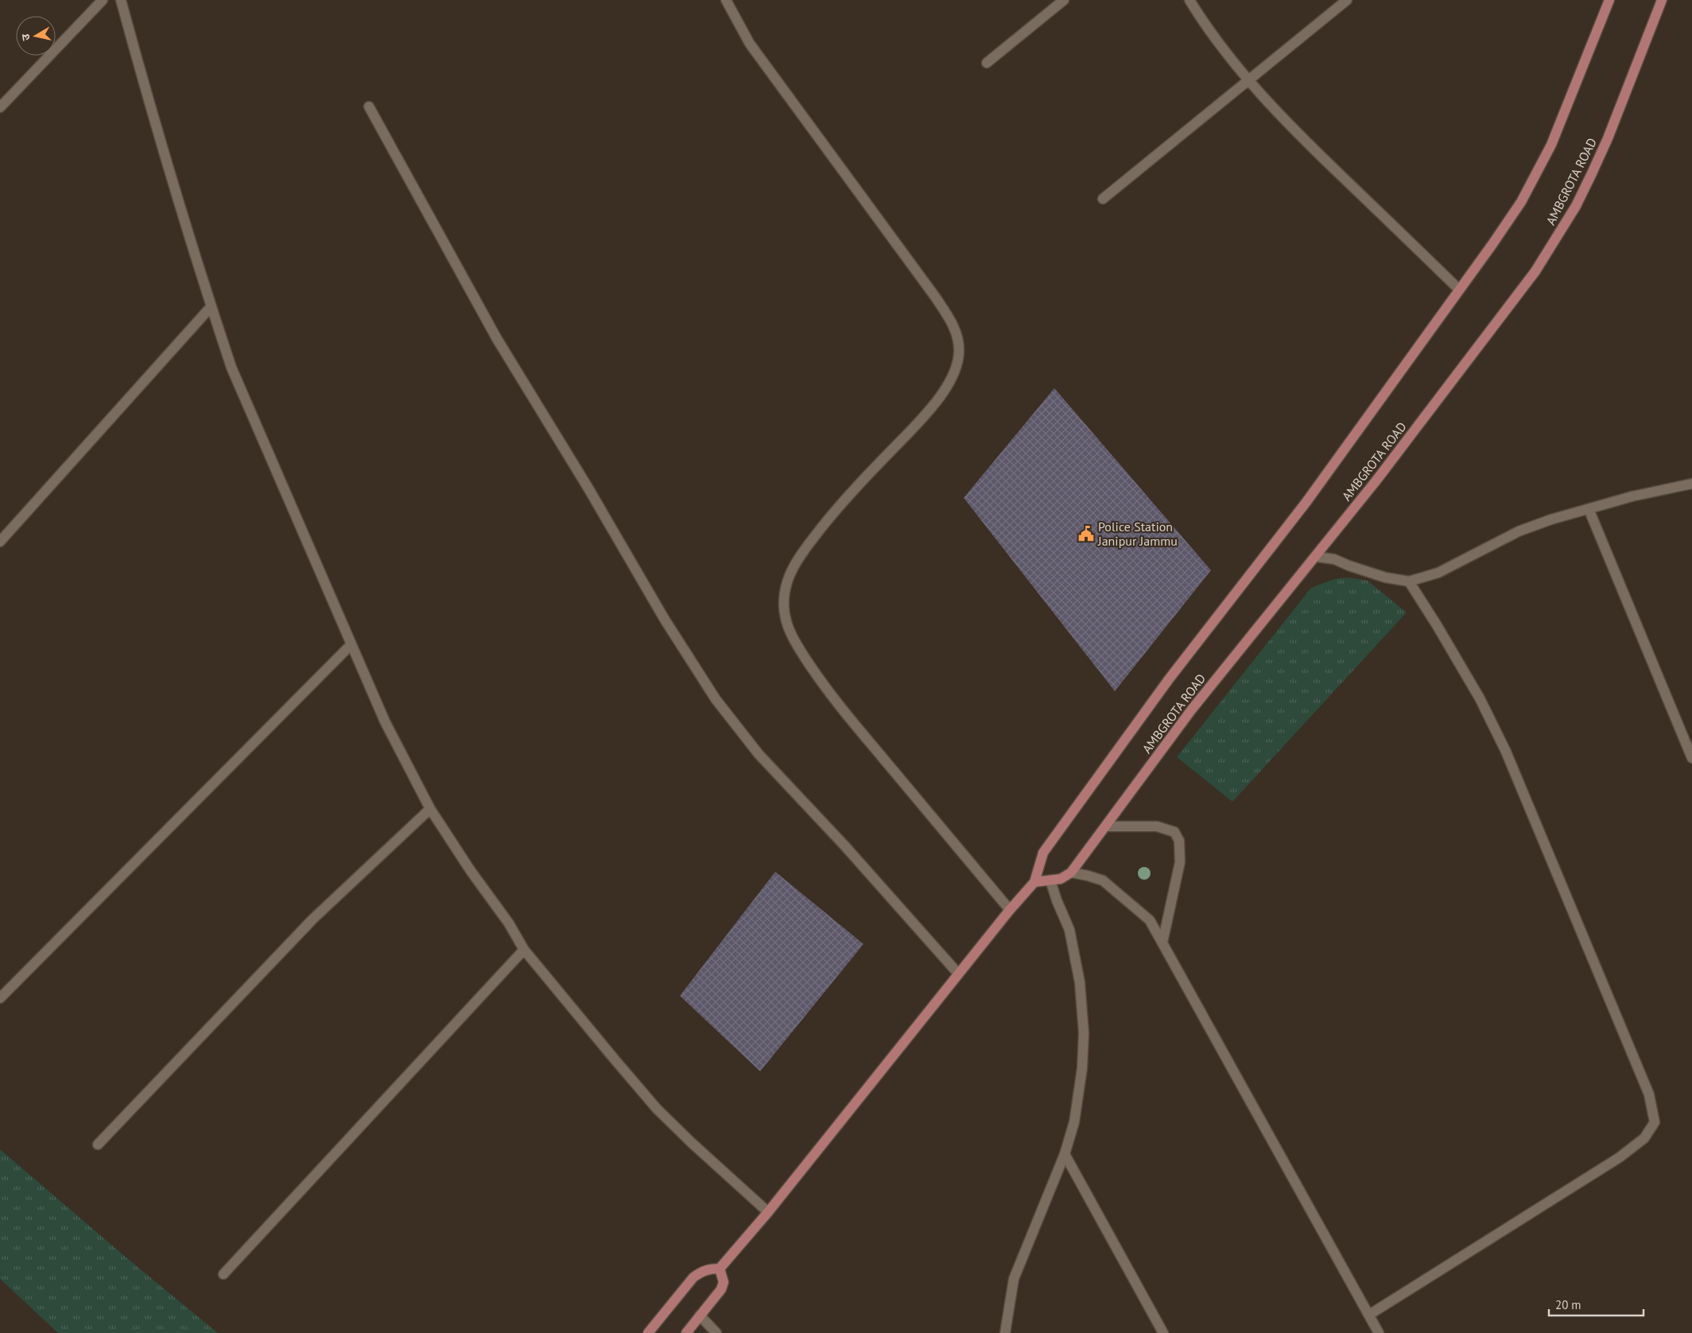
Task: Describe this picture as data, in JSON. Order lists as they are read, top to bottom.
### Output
{
  "streets": {
    "main road": ["AMBGROTA ROAD"]
  },
  "places": {
    "public building": ["Police Station Janipur Jammu"]
  },
  "scale_bar": "20 m",
  "north": "left"
}
